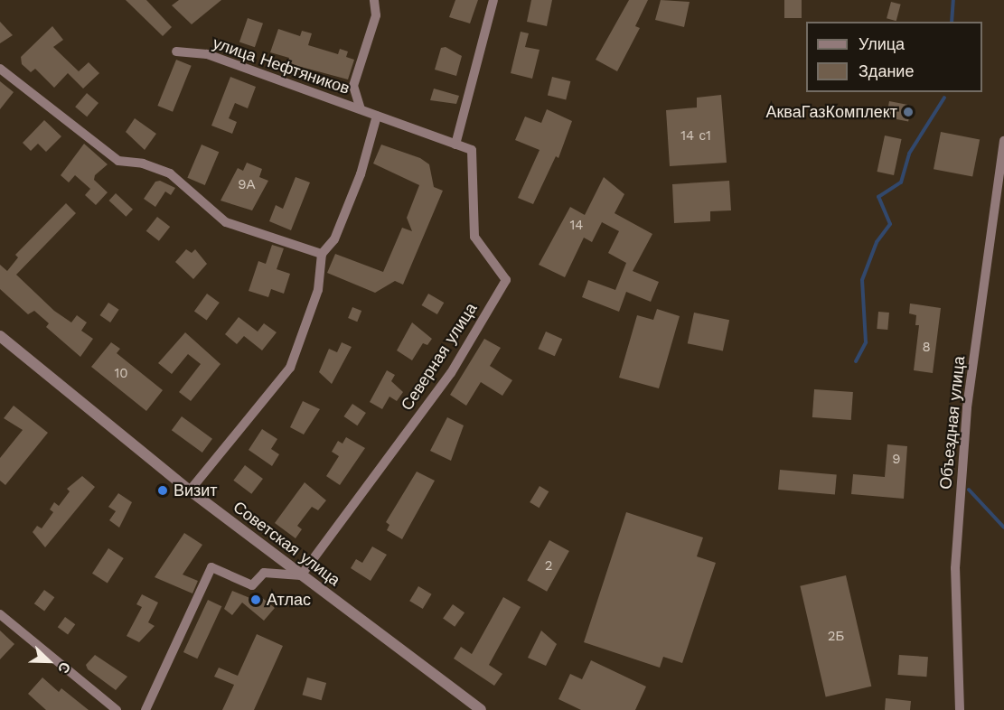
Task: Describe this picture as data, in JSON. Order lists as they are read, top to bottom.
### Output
{
  "streets": {
    "street": [
      "улица Нефтяников",
      "Северная улица",
      "Объездная улица",
      "Советская улица"
    ]
  },
  "crossings": [
    ["улица Нефтяников", "Северная улица"],
    ["Северная улица", "Советская улица"]
  ],
  "places": ["АкваГазКомплект", "Визит", "Атлас"],
  "house_numbers": [
    "14 с1",
    "9А",
    "14",
    "8",
    "10",
    "9",
    "2",
    "2Б"
  ],
  "legend": ["Улица", "Здание"],
  "north": "bottom right"
}
